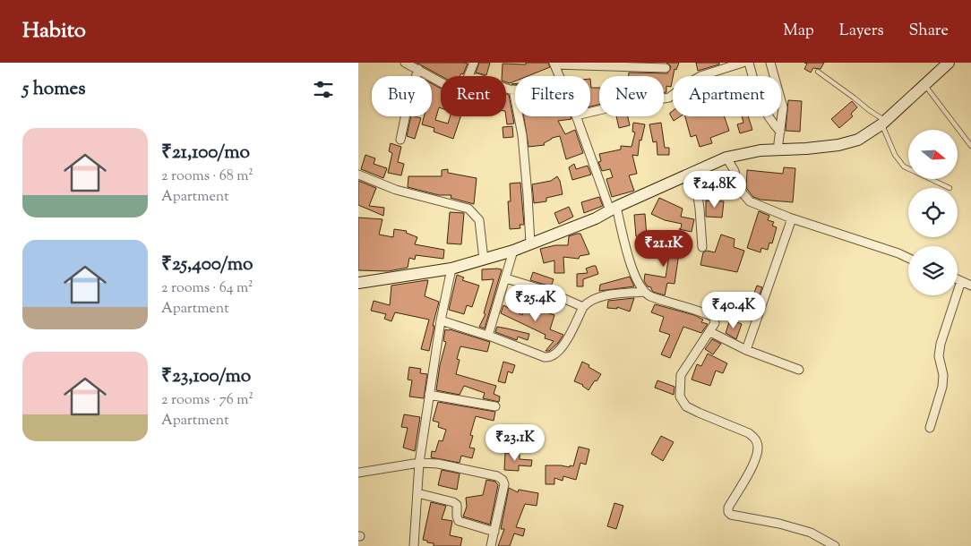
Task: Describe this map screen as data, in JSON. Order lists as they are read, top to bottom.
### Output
{
  "north": "right",
  "page": {
    "header": "Habito",
    "nav": ["Map", "Layers", "Share"],
    "heading": "5 homes",
    "chip": [
      "Buy",
      "Rent",
      "Filters",
      "New",
      "Apartment"
    ],
    "list": [
      {
        "name": "₹21,100/mo",
        "note": "2 rooms · 68 m² · Apartment"
      },
      {
        "name": "₹25,400/mo",
        "note": "2 rooms · 64 m² · Apartment"
      },
      {
        "name": "₹23,100/mo",
        "note": "2 rooms · 76 m² · Apartment"
      }
    ],
    "price": [
      "₹24.8K",
      "₹21.1K",
      "₹25.4K",
      "₹40.4K",
      "₹23.1K"
    ]
  }
}
